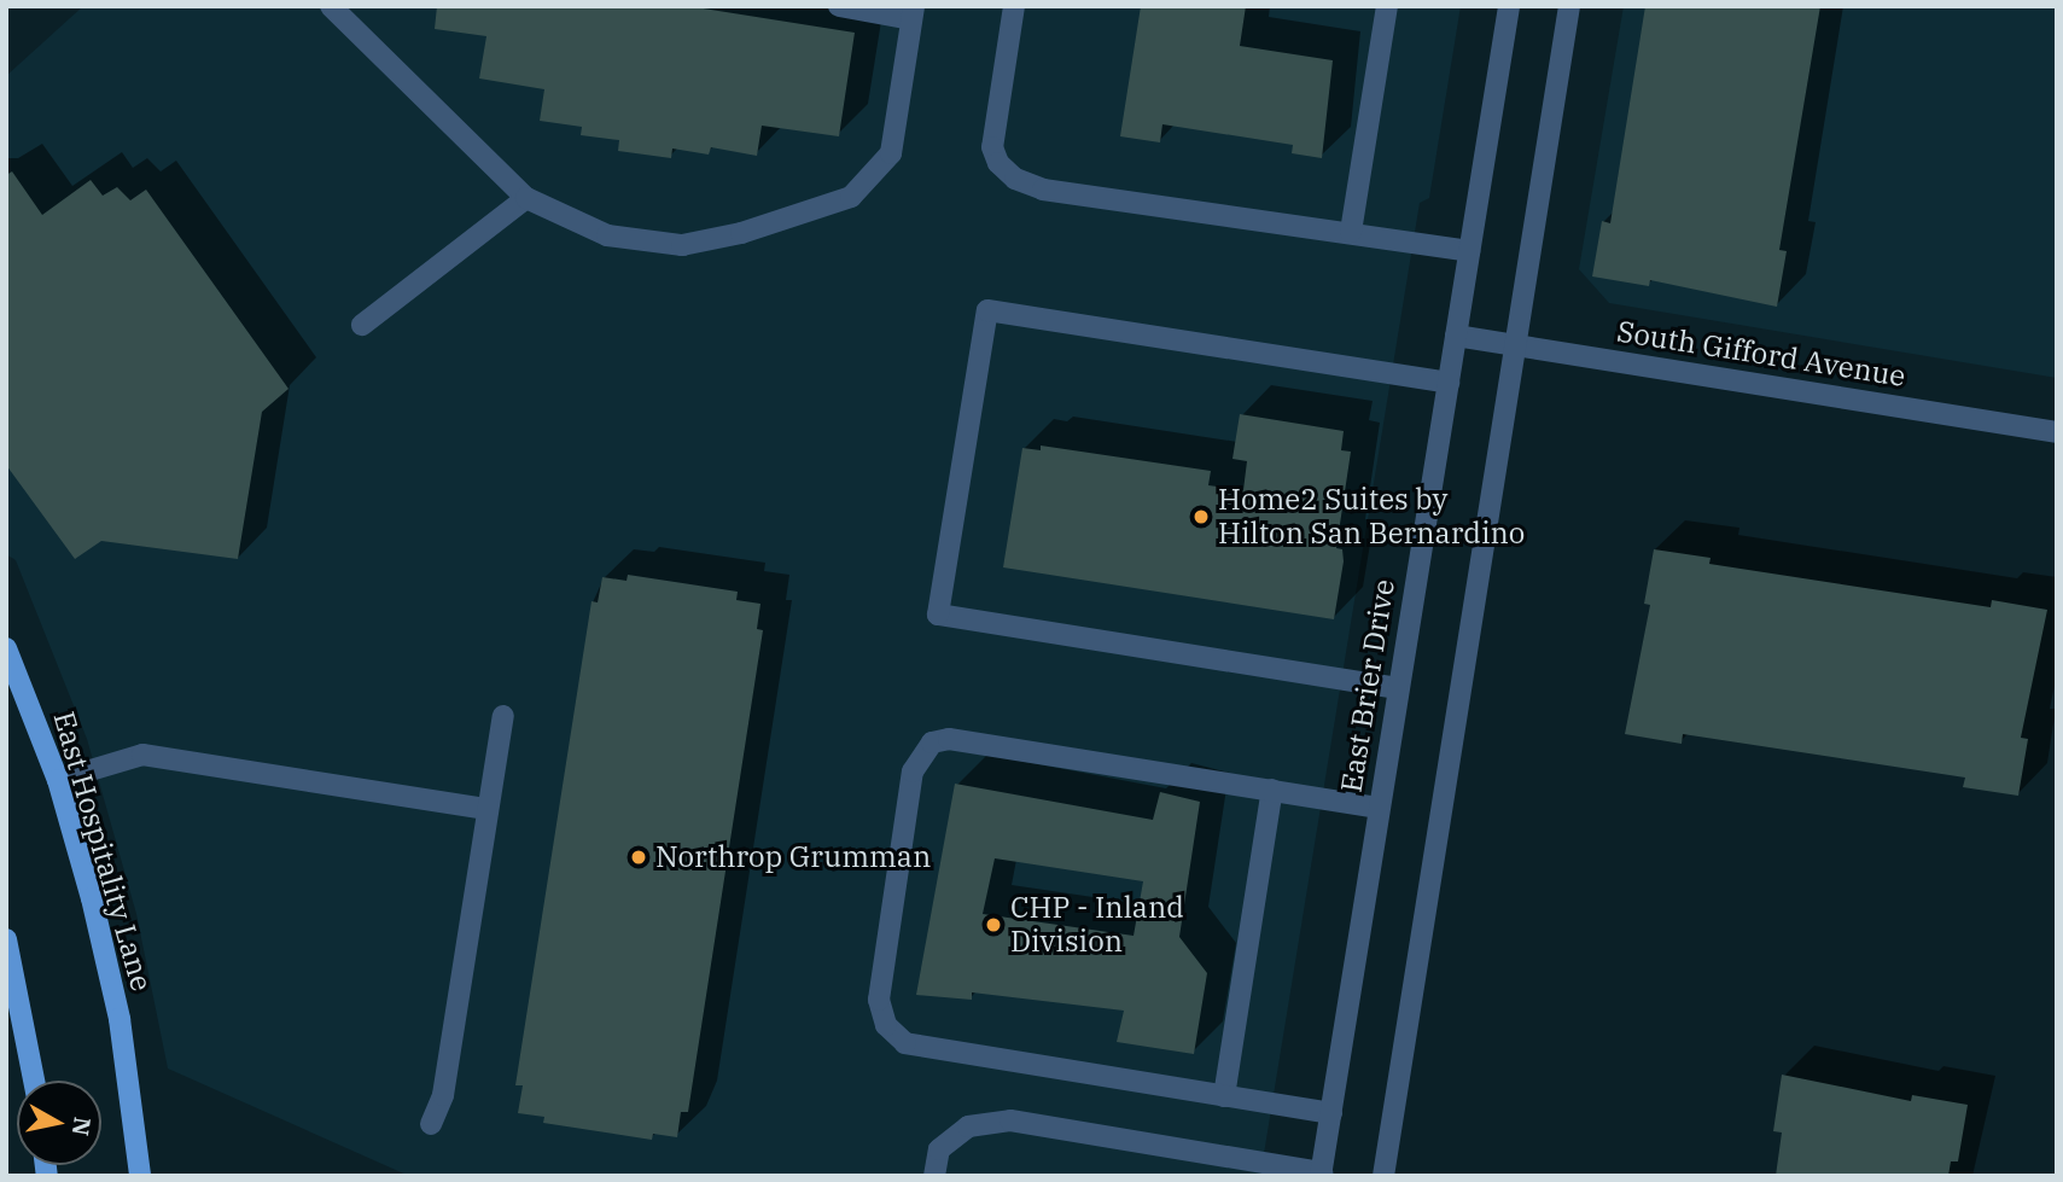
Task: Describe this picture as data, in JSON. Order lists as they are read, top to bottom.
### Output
{
  "streets": {
    "main road": ["East Hospitality Lane"],
    "street": ["South Gifford Avenue", "East Brier Drive"]
  },
  "crossings": [
    ["South Gifford Avenue", "East Brier Drive"]
  ],
  "places": ["Home2 Suites by Hilton San Bernardino", "Northrop Grumman", "CHP - Inland Division"],
  "north": "right"
}
